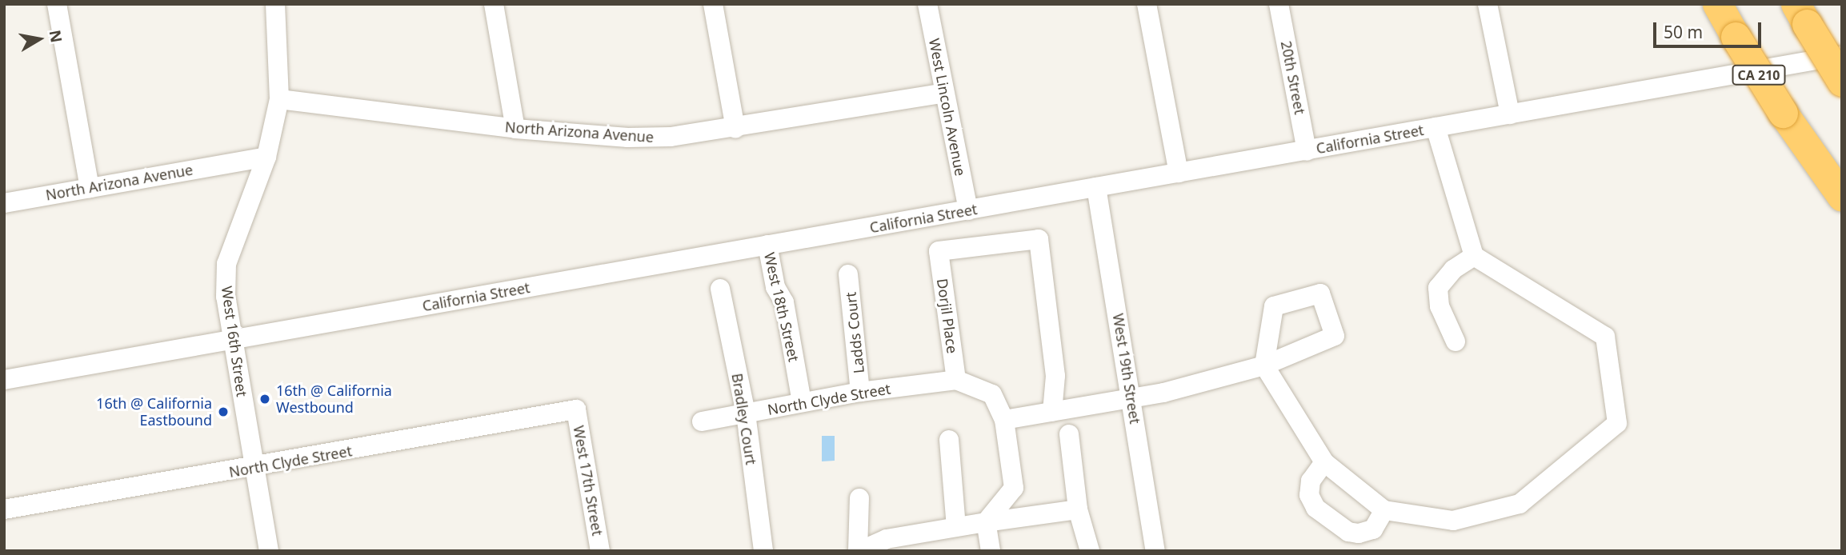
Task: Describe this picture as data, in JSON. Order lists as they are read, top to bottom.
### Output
{
  "streets": {
    "highway": ["CA 210"],
    "street": [
      "20th Street",
      "West Lincoln Avenue",
      "North Arizona Avenue",
      "California Street",
      "West 18th Street",
      "Dorjil Place",
      "Ladds Court",
      "West 16th Street",
      "West 19th Street",
      "North Clyde Street",
      "Bradley Court",
      "West 17th Street"
    ]
  },
  "crossings": [
    ["20th Street", "California Street"],
    ["West Lincoln Avenue", "North Arizona Avenue"],
    ["West Lincoln Avenue", "California Street"],
    ["North Arizona Avenue", "West 16th Street"],
    ["California Street", "West 18th Street"],
    ["California Street", "West 16th Street"],
    ["California Street", "West 19th Street"],
    ["West 18th Street", "North Clyde Street"],
    ["Dorjil Place", "North Clyde Street"],
    ["Ladds Court", "North Clyde Street"],
    ["West 16th Street", "North Clyde Street"],
    ["North Clyde Street", "Bradley Court"],
    ["North Clyde Street", "West 17th Street"]
  ],
  "places": ["16th @ California Westbound", "16th @ California Eastbound"],
  "scale_bar": "50 m",
  "north": "right"
}
